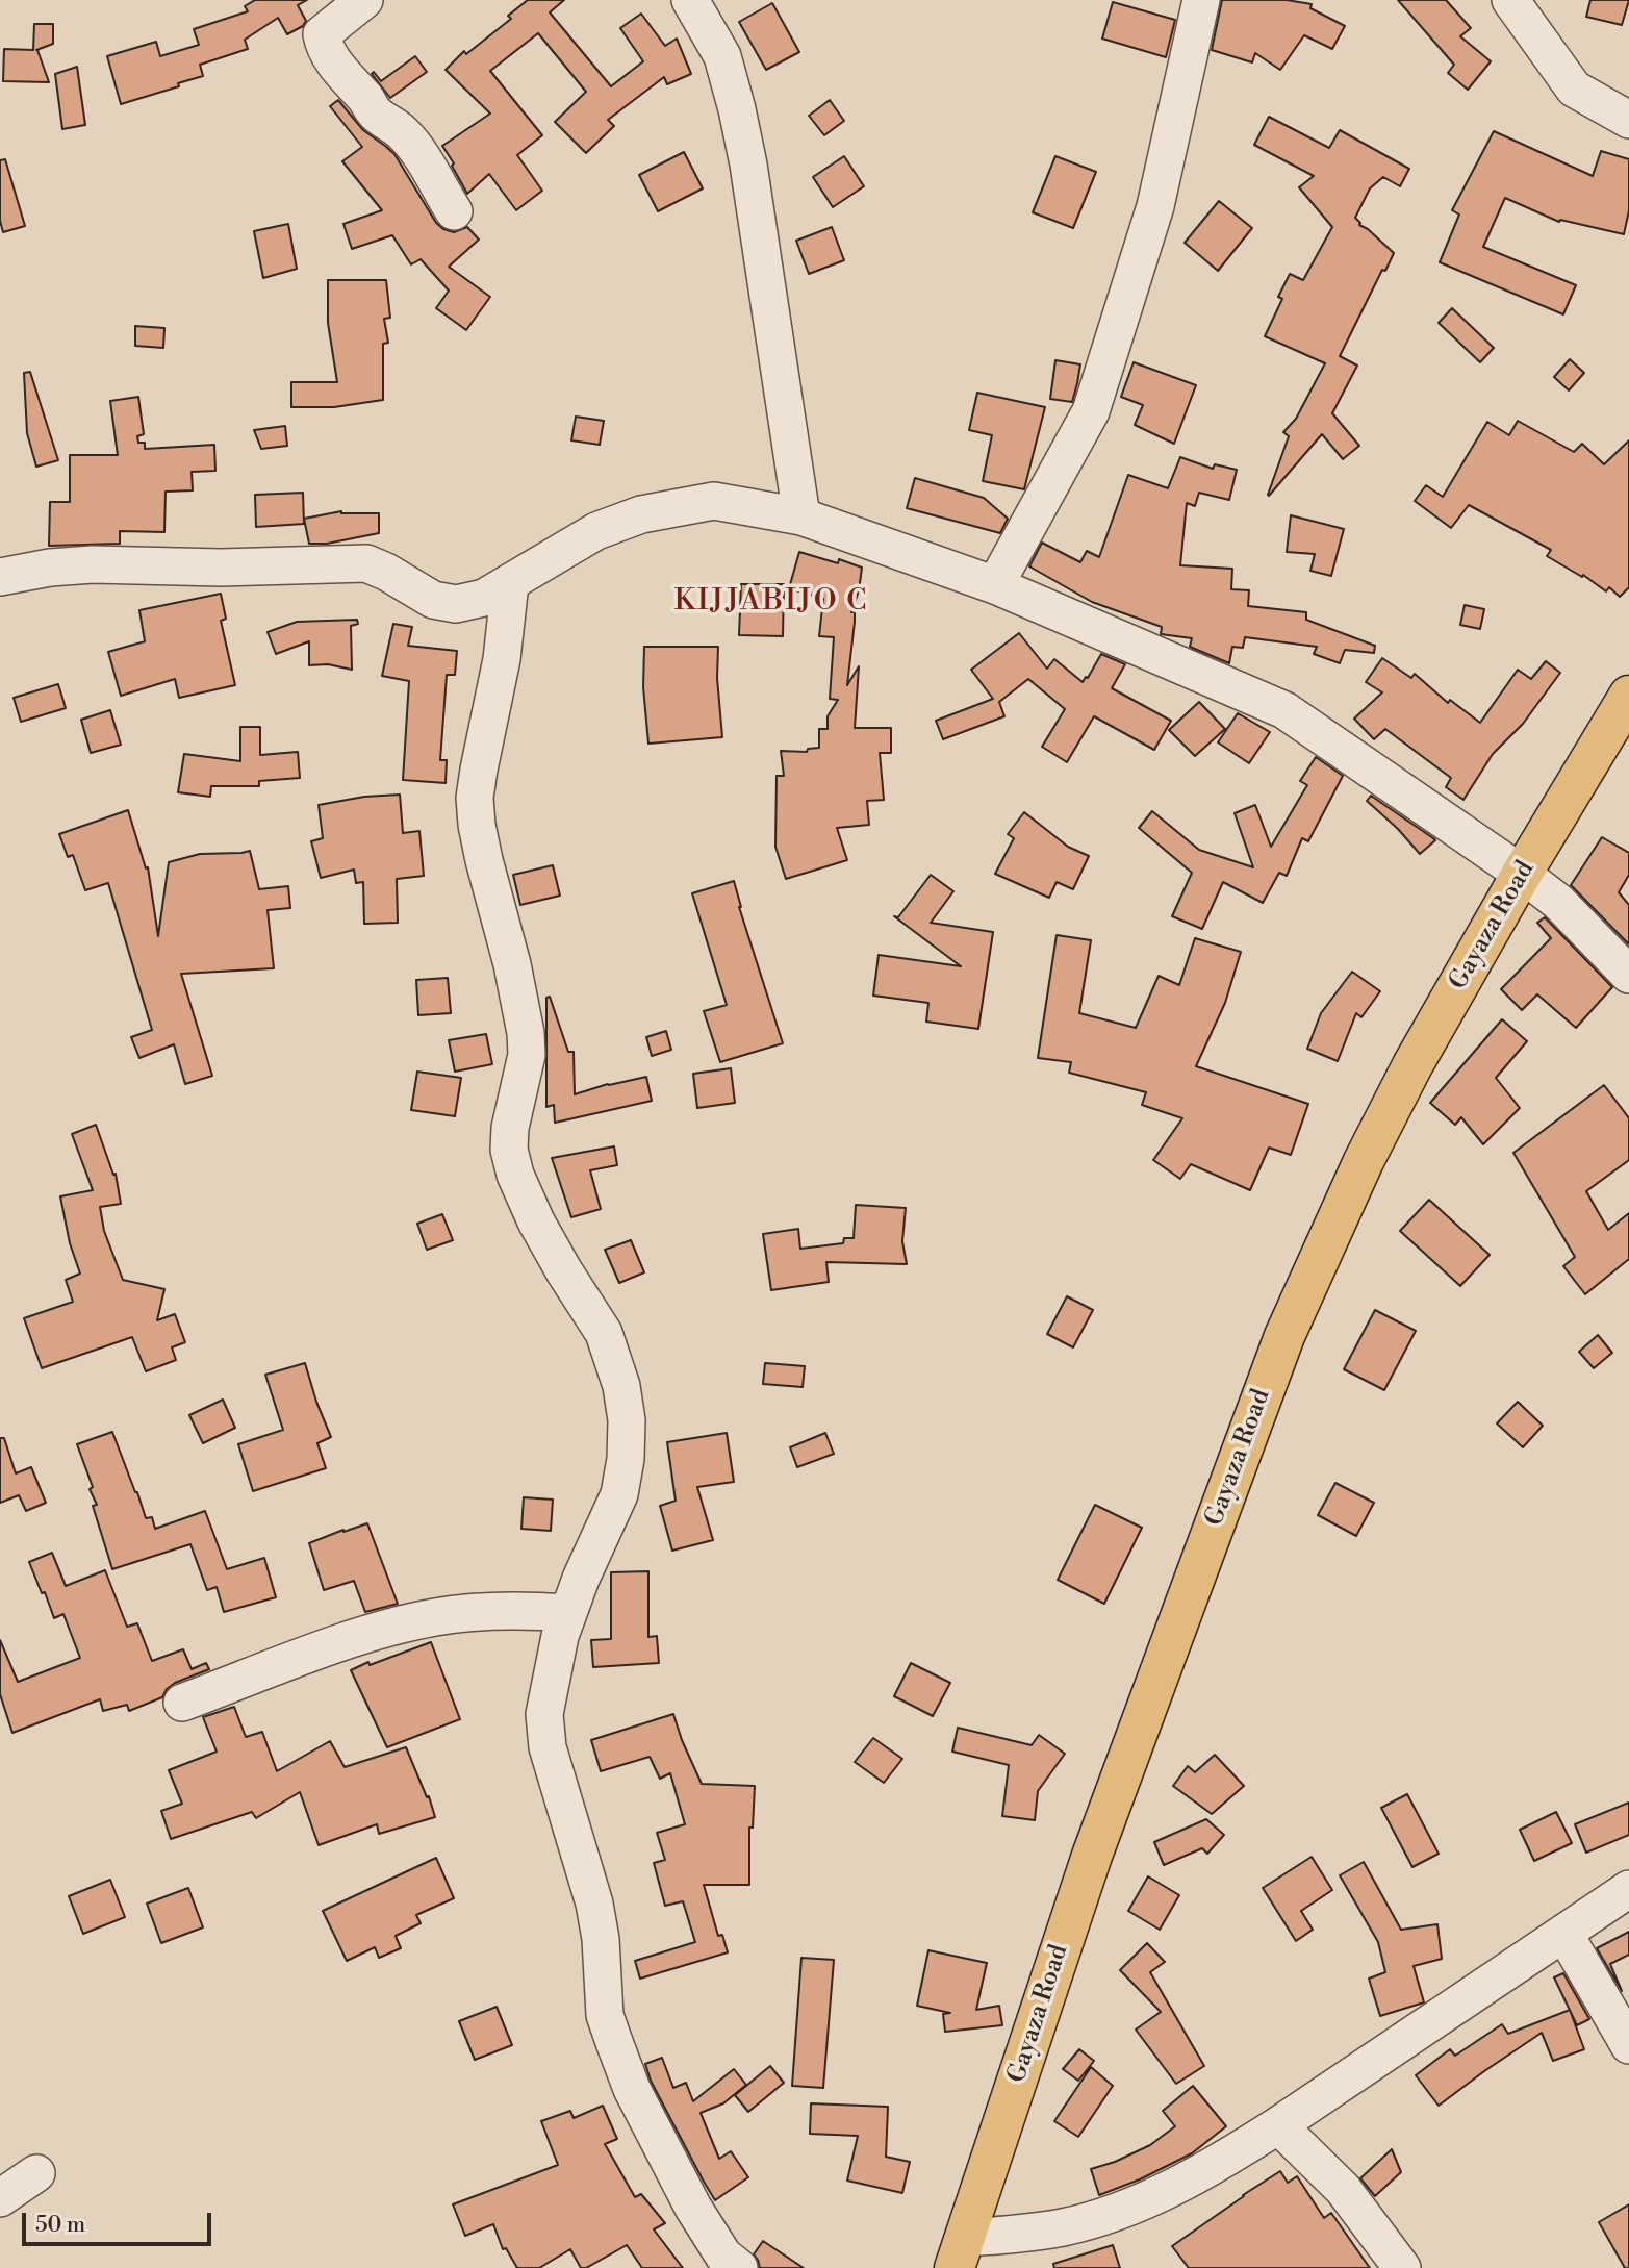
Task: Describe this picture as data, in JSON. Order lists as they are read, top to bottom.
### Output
{
  "streets": {
    "main road": ["Gayaza Road"]
  },
  "districts": ["KIJJABIJO C"],
  "scale_bar": "50 m"
}
